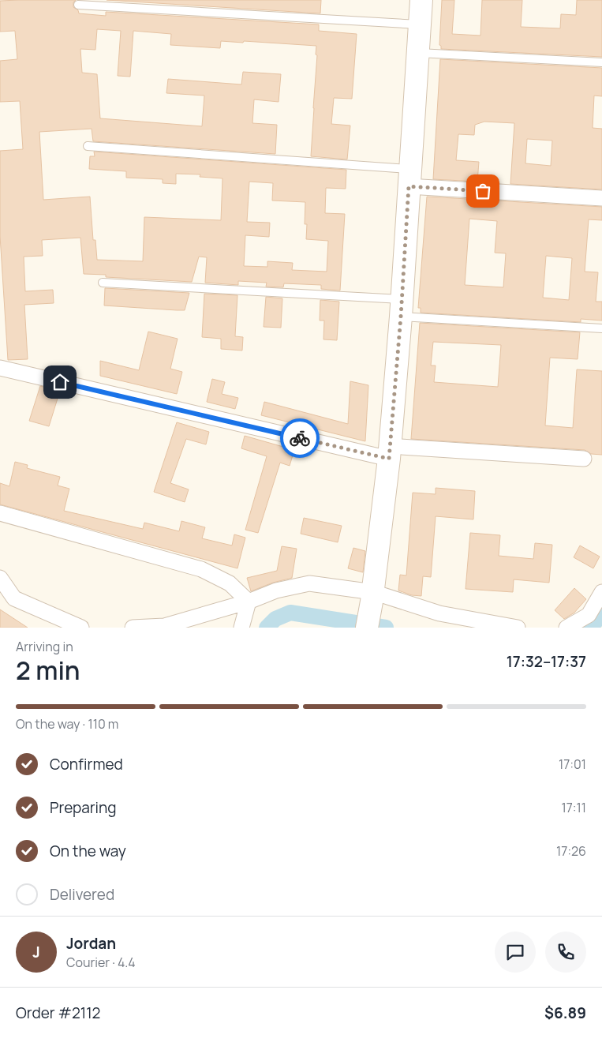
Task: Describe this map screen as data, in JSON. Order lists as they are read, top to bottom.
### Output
{
  "page": {
    "heading": ["2 min", "Arriving in", "17:32–17:37"],
    "panel": [
      "Jordan",
      "Courier · 4.4",
      "Order #2112",
      "$6.89"
    ],
    "bar": "On the way · 110 m",
    "list": [
      ["Confirmed", "17:01"],
      ["Preparing", "17:11"],
      ["On the way", "17:26"],
      "Delivered"
    ],
    "round": "J"
  }
}
